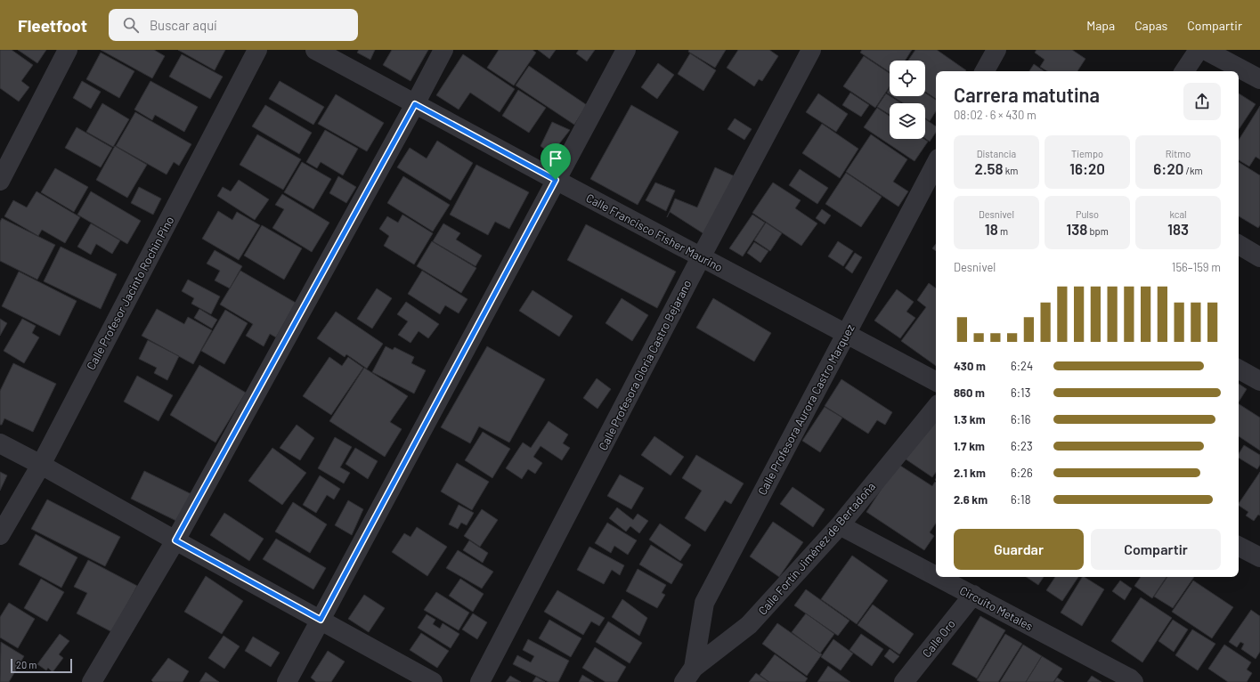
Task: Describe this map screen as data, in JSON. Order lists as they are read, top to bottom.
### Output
{
  "streets": {
    "street": [
      "Calle Francisco Fisher Maurino",
      "Calle Profesor Jacinto Rochin Pino",
      "Calle Profesora Gloria Castro Bejarano",
      "Calle Profesora Aurora Castro Marquez",
      "Calle Fortín Jiménez de Bertadoña",
      "Circuito Metales",
      "Calle Oro"
    ]
  },
  "crossings": [
    ["Calle Francisco Fisher Maurino", "Calle Profesora Gloria Castro Bejarano"],
    ["Calle Francisco Fisher Maurino", "Calle Profesora Aurora Castro Marquez"],
    ["Calle Profesora Aurora Castro Marquez", "Calle Fortín Jiménez de Bertadoña"],
    ["Calle Fortín Jiménez de Bertadoña", "Circuito Metales"],
    ["Circuito Metales", "Calle Oro"]
  ],
  "scale_bar": "20 m",
  "page": {
    "header": "Fleetfoot",
    "search": "Buscar aquí",
    "nav": ["Mapa", "Capas", "Compartir"],
    "heading": ["Carrera matutina", "08:02 · 6 × 430 m"],
    "stats": [
      ["Distancia", "2.58 km"],
      ["Tiempo", "16:20"],
      ["Ritmo", "6:20 /km"],
      ["Desnivel", "18 m"],
      ["Pulso", "138 bpm"],
      ["kcal", "183"]
    ],
    "chart": ["Desnivel", "156–159 m"],
    "list": [
      {
        "name": "430 m",
        "note": "6:24"
      },
      {
        "name": "860 m",
        "note": "6:13"
      },
      {
        "name": "1.3 km",
        "note": "6:16"
      },
      {
        "name": "1.7 km",
        "note": "6:23"
      },
      {
        "name": "2.1 km",
        "note": "6:26"
      },
      {
        "name": "2.6 km",
        "note": "6:18"
      }
    ],
    "buttons": ["Guardar", "Compartir"],
    "scale": "20 m"
  }
}
